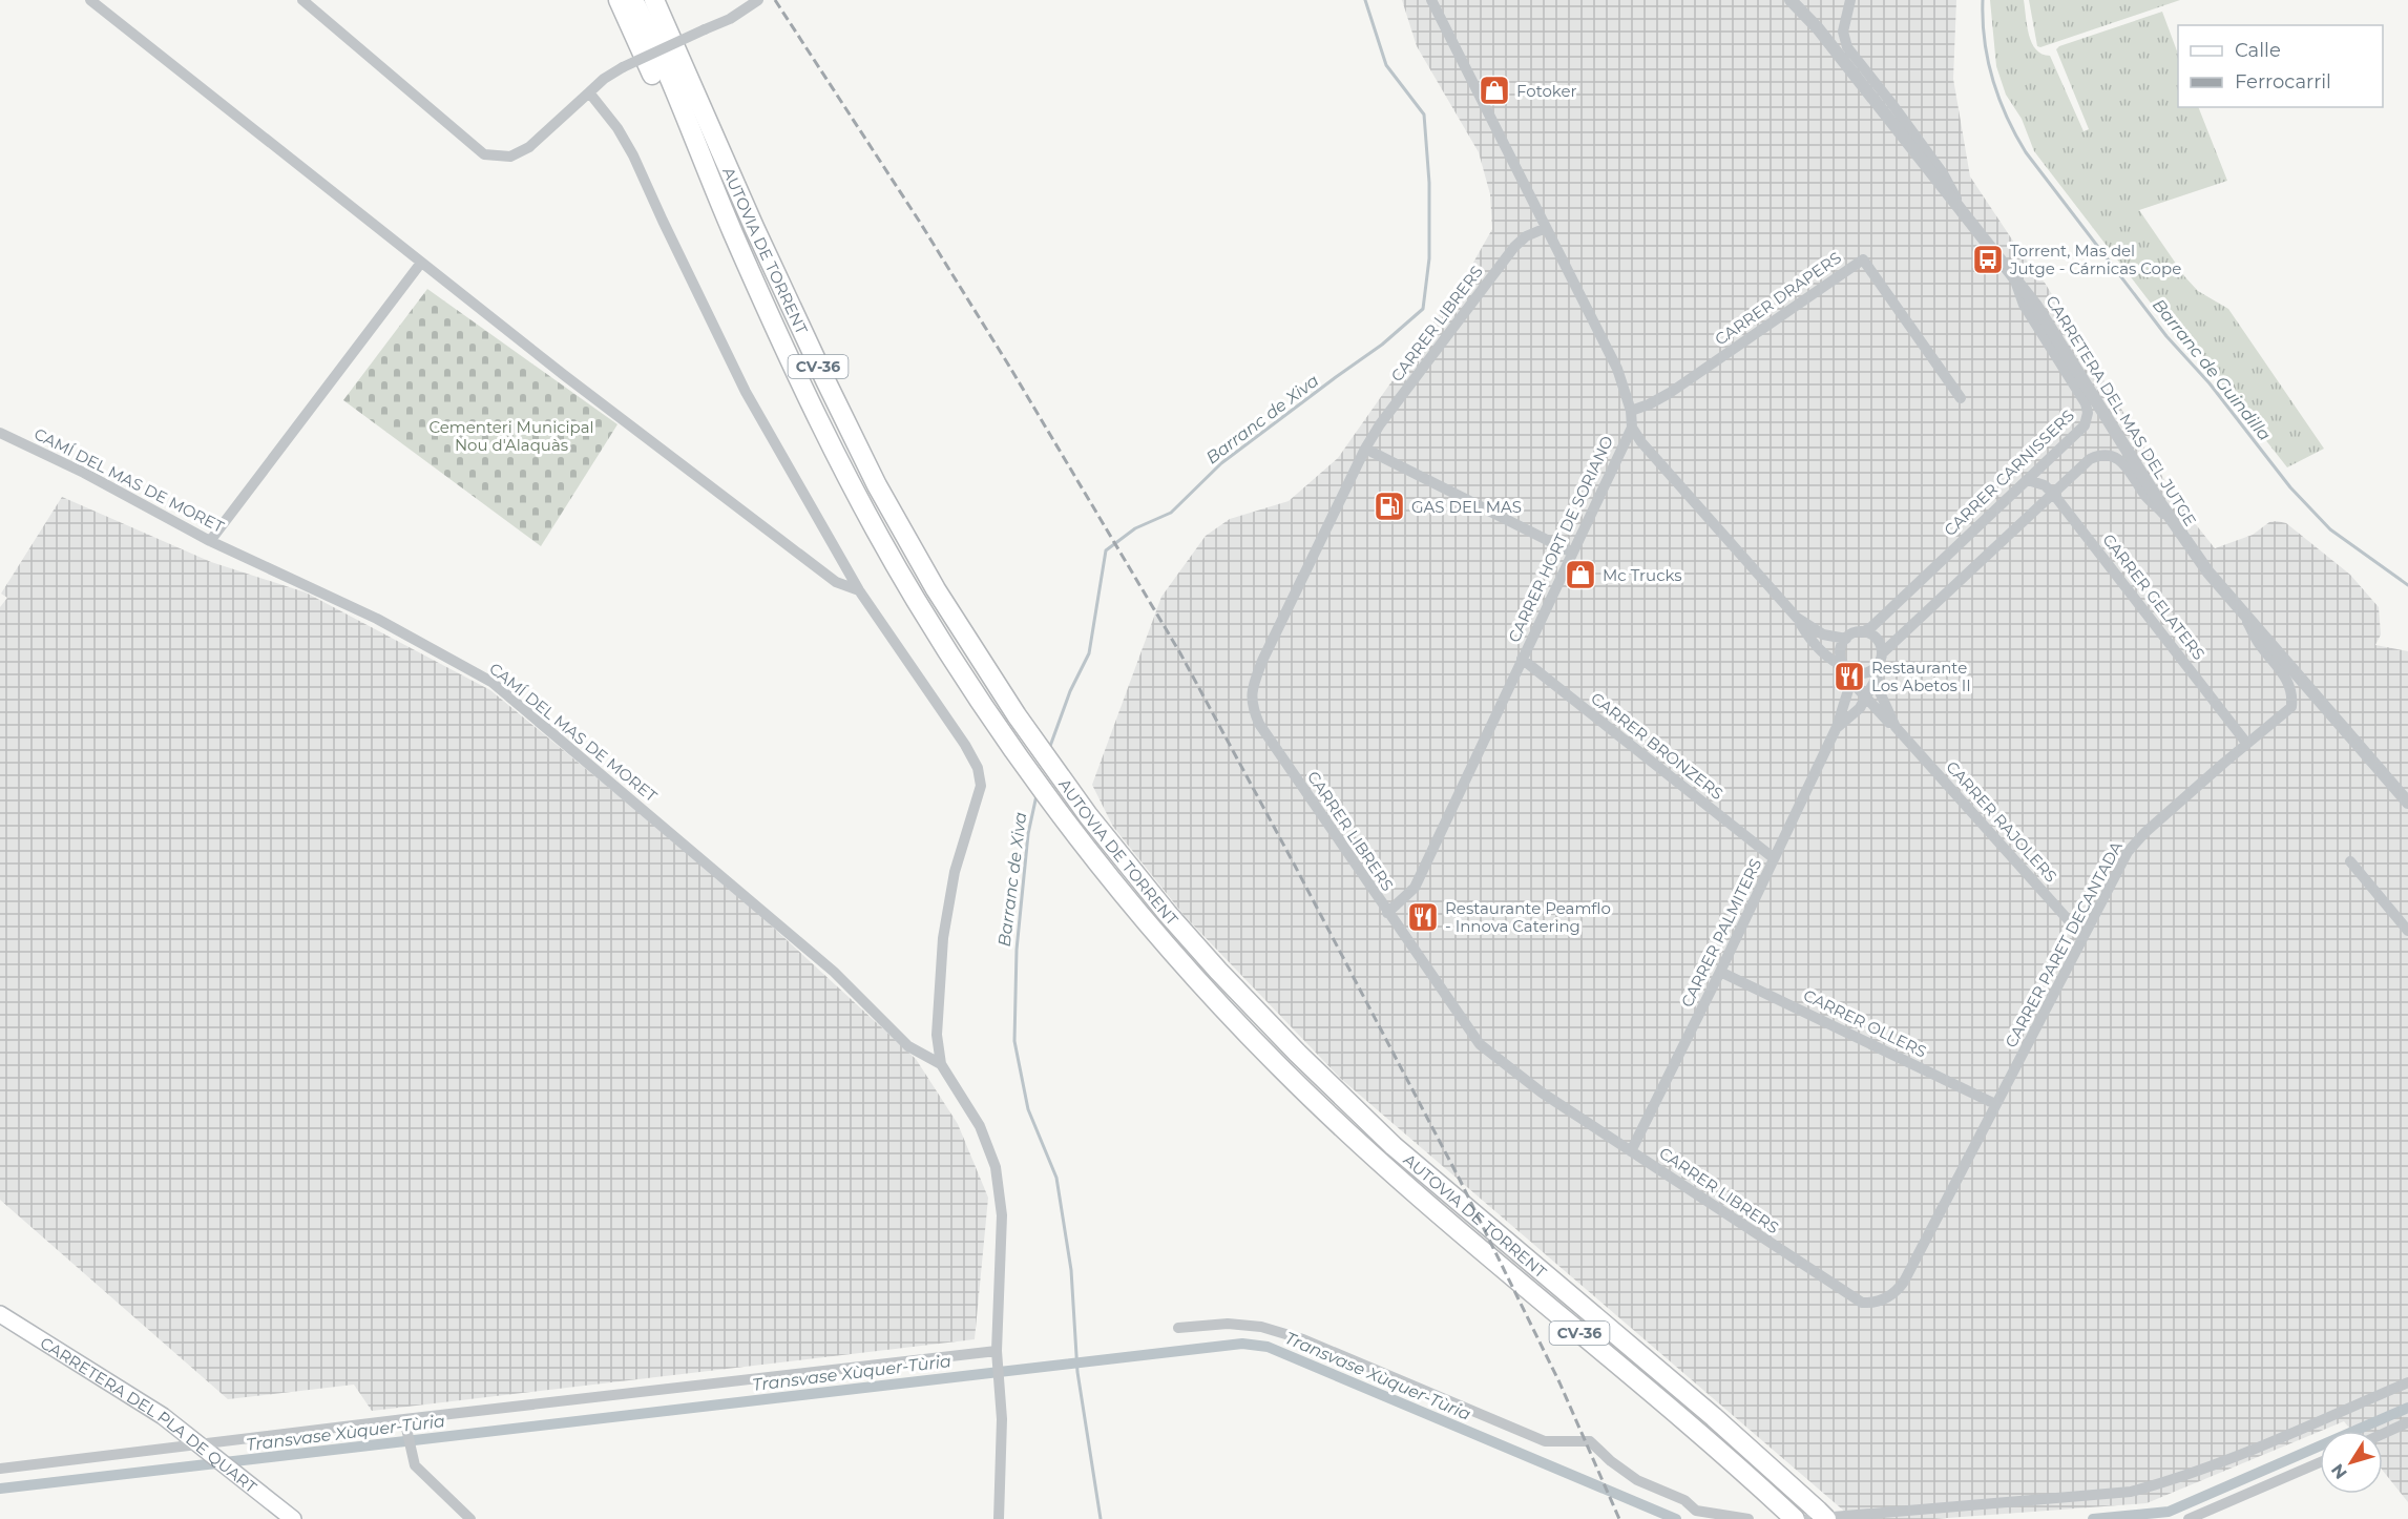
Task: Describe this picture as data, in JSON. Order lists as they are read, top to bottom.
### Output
{
  "streets": {
    "highway": ["AUTOVIA DE TORRENT", "CV-36"],
    "main road": ["CARRETERA DEL PLA DE QUART"],
    "street": [
      "CARRER DRAPERS",
      "CARRER LIBRERS",
      "CARRETERA DEL MAS DEL JUTGE",
      "CARRER CARNISSERS",
      "CAMÍ DEL MAS DE MORET",
      "CARRER HORT DE SORIANO",
      "CARRER GELATERS",
      "CARRER BRONZERS",
      "CARRER RAJOLERS",
      "CARRER PALMITERS",
      "CARRER PARET DECANTADA",
      "CARRER OLLERS"
    ]
  },
  "crossings": [
    ["CARRER DRAPERS", "CARRER HORT DE SORIANO"],
    ["CARRER LIBRERS", "CARRER HORT DE SORIANO"],
    ["CARRER LIBRERS", "CARRER PALMITERS"],
    ["CARRER LIBRERS", "CARRER PARET DECANTADA"],
    ["CARRETERA DEL MAS DEL JUTGE", "CARRER CARNISSERS"],
    ["CARRETERA DEL MAS DEL JUTGE", "CARRER PARET DECANTADA"],
    ["CARRER CARNISSERS", "CARRER GELATERS"],
    ["CARRER CARNISSERS", "CARRER RAJOLERS"],
    ["CARRER CARNISSERS", "CARRER PALMITERS"],
    ["CARRER HORT DE SORIANO", "CARRER BRONZERS"],
    ["CARRER HORT DE SORIANO", "CARRER RAJOLERS"],
    ["CARRER GELATERS", "CARRER PARET DECANTADA"],
    ["CARRER BRONZERS", "CARRER PALMITERS"],
    ["CARRER RAJOLERS", "CARRER PALMITERS"],
    ["CARRER RAJOLERS", "CARRER PARET DECANTADA"],
    ["CARRER PALMITERS", "CARRER OLLERS"],
    ["CARRER PARET DECANTADA", "CARRER OLLERS"]
  ],
  "water": ["Barranc de Guindilla", "Barranc de Xiva", "Transvase Xùquer-Tùria"],
  "parks": ["Cementeri Municipal Nou d'Alaquàs"],
  "places": {
    "shop": ["Fotoker", "Mc Trucks"],
    "bus stop": ["Torrent, Mas del Jutge - Cárnicas Cope"],
    "fuel station": ["GAS DEL MAS"],
    "restaurant": ["Restaurante Los Abetos II", "Restaurante Peamflo - Innova Catering"]
  },
  "legend": ["Calle", "Ferrocarril"],
  "north": "bottom left"
}
